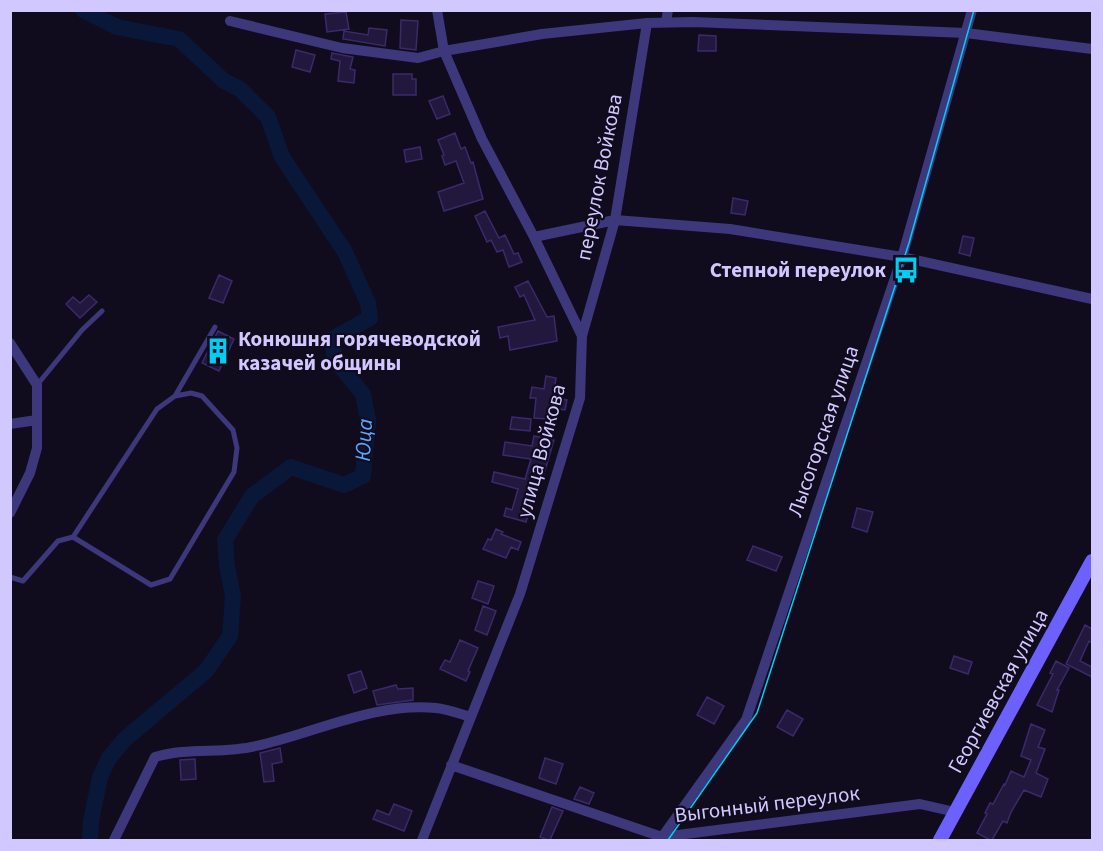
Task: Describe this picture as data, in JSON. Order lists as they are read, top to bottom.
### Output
{
  "streets": {
    "main road": ["Георгиевская улица"],
    "street": [
      "переулок Войкова",
      "Лысогорская улица",
      "улица Войкова",
      "Выгонный переулок"
    ]
  },
  "crossings": [
    ["переулок Войкова", "улица Войкова"],
    ["Лысогорская улица", "Выгонный переулок"],
    ["улица Войкова", "Выгонный переулок"],
    ["Георгиевская улица", "Выгонный переулок"]
  ],
  "water": ["Юца"],
  "places": {
    "bus stop": ["Степной переулок"],
    "building": ["Конюшня горячеводской казачей общины"]
  }
}
